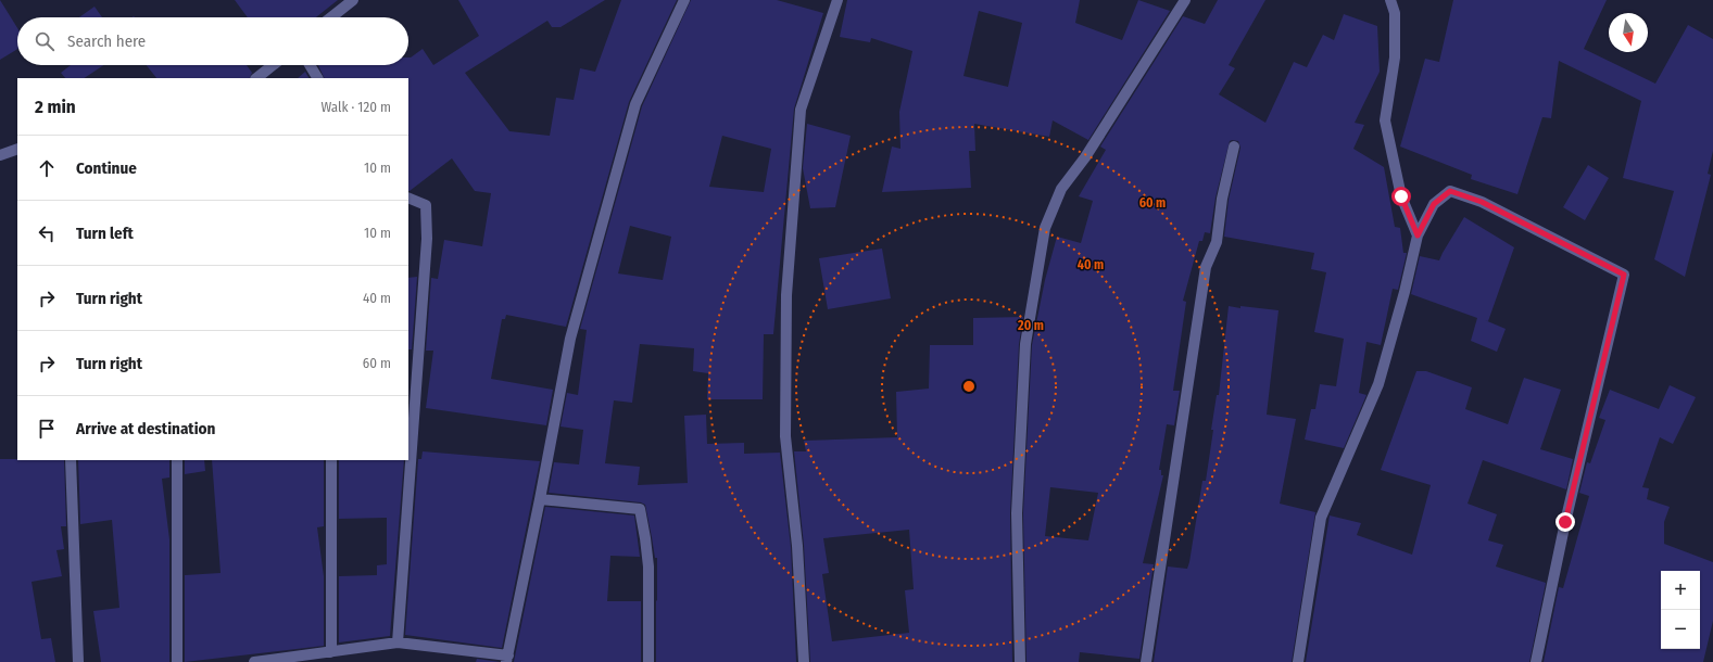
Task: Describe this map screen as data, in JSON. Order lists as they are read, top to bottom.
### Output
{
  "north": "bottom",
  "page": {
    "search": "Search here",
    "heading": ["2 min", "Walk · 120 m"],
    "list": [
      ["Continue", "10 m"],
      ["Turn left", "10 m"],
      ["Turn right", "40 m"],
      ["Turn right", "60 m"],
      "Arrive at destination"
    ],
    "map_buttons": ["+", "−"]
  },
  "rings": ["60 m", "40 m", "20 m"]
}
